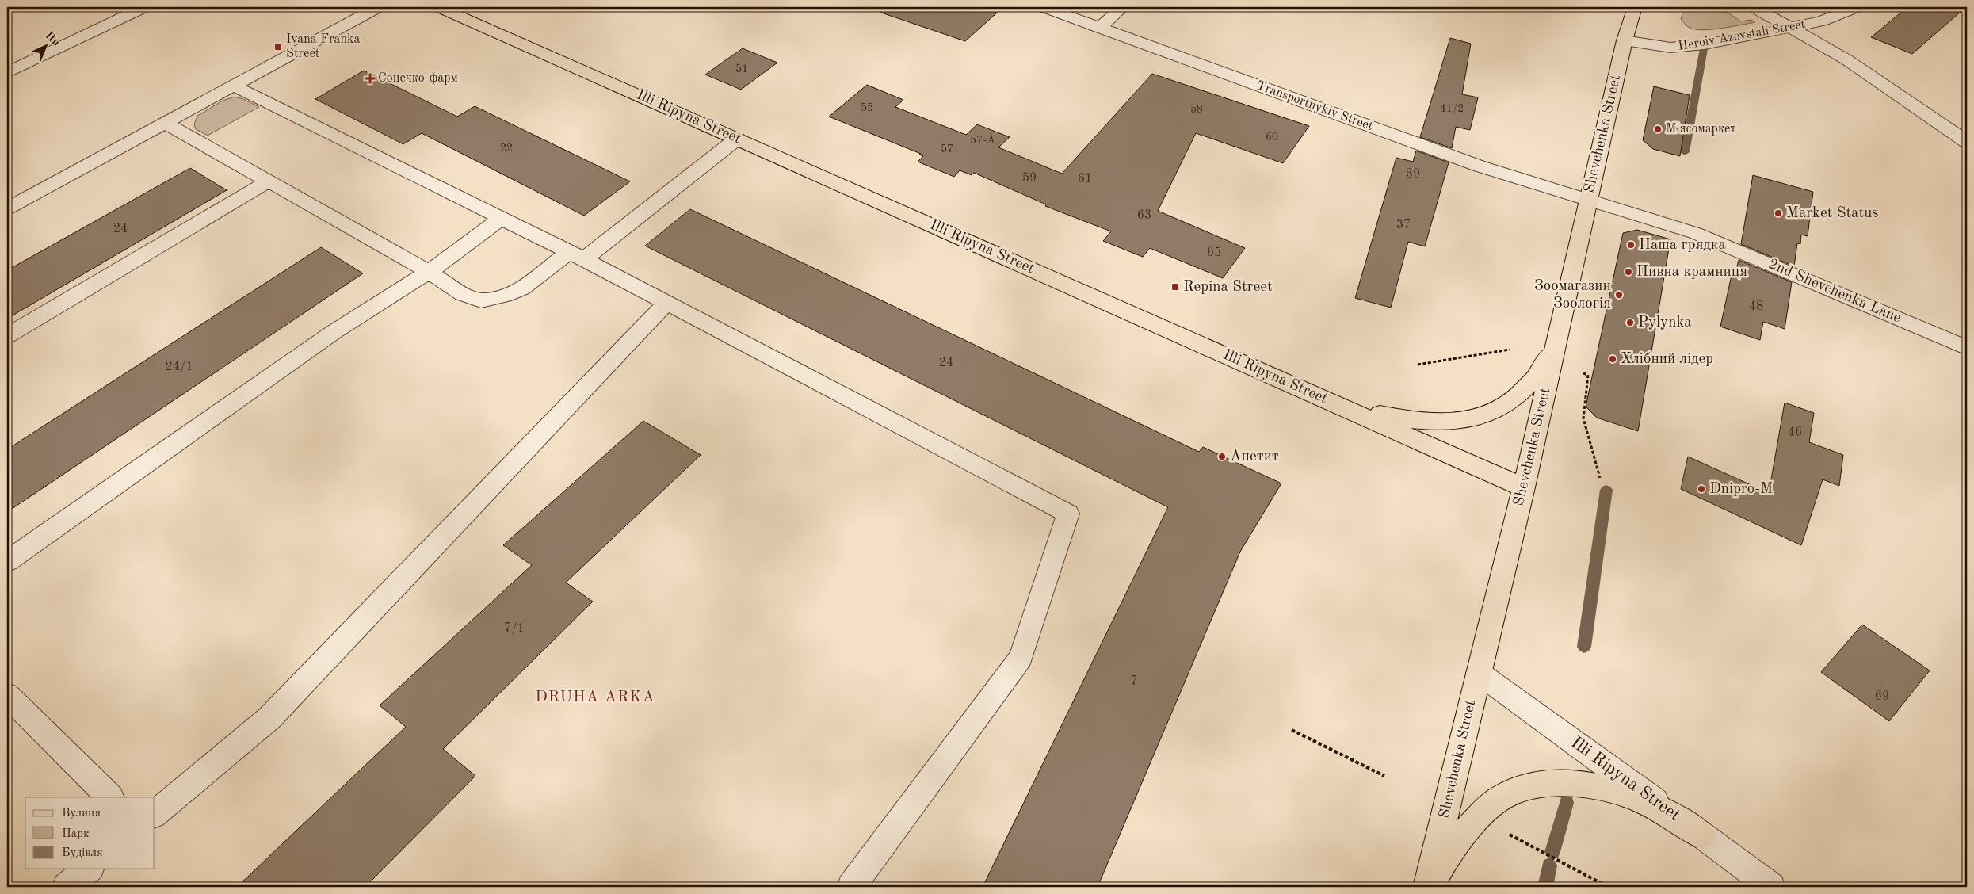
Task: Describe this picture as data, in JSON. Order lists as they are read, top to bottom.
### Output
{
  "streets": {
    "main road": ["Illi Ripyna Street", "Shevchenka Street"],
    "street": ["Heroiv Azovstali Street", "Transportnykiv Street", "2nd Shevchenka Lane"]
  },
  "crossings": [
    ["Heroiv Azovstali Street", "Shevchenka Street"],
    ["Transportnykiv Street", "Shevchenka Street"],
    ["Transportnykiv Street", "2nd Shevchenka Lane"],
    ["Illi Ripyna Street", "Shevchenka Street"],
    ["Shevchenka Street", "2nd Shevchenka Lane"]
  ],
  "districts": ["DRUHA ARKA"],
  "places": {
    "transit": ["Ivana Franka Street", "Repina Street"],
    "health": ["Сонечко-фарм"],
    "other": [
      "М'ясомаркет",
      "Market Status",
      "Наша грядка",
      "Пивна крамниця",
      "Зоомагазин Зоологія",
      "Pylynka",
      "Хлібний лідер",
      "Апетит",
      "Dnipro-M"
    ]
  },
  "house_numbers": [
    "51",
    "55",
    "41/2",
    "58",
    "60",
    "57-А",
    "22",
    "57",
    "39",
    "59",
    "61",
    "63",
    "37",
    "24",
    "65",
    "48",
    "24",
    "24/1",
    "46",
    "7/1",
    "7",
    "69"
  ],
  "legend": ["Вулиця", "Парк", "Будівля"],
  "north": "top right"
}
